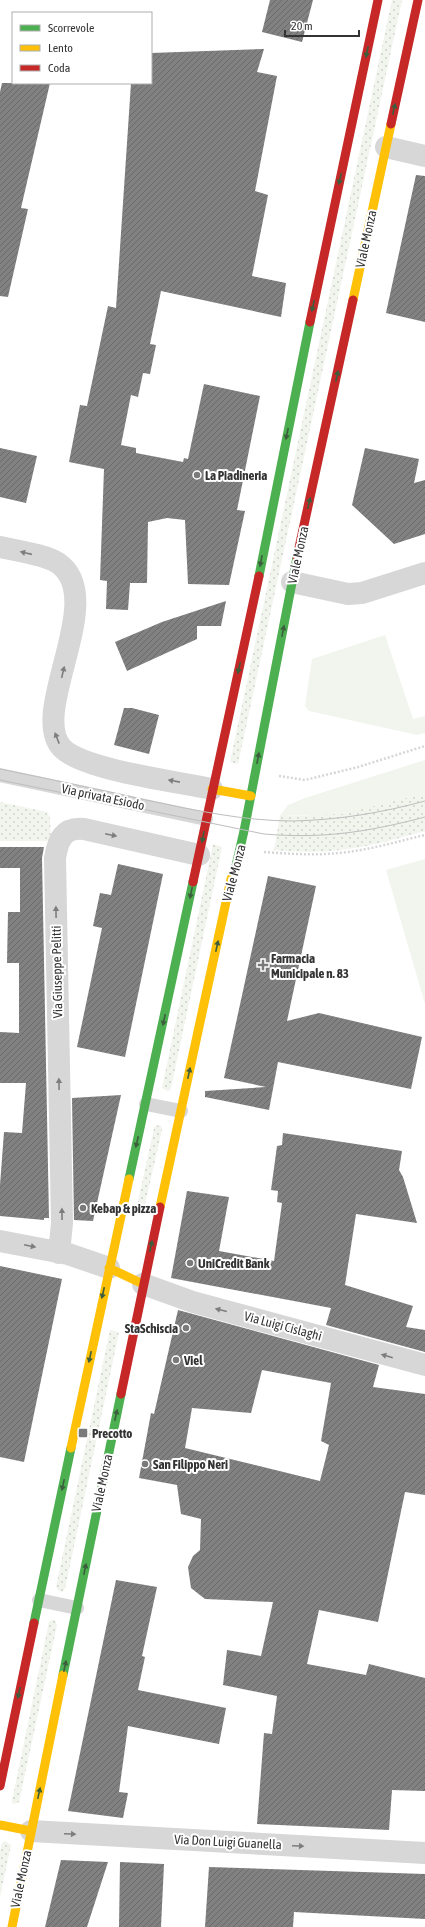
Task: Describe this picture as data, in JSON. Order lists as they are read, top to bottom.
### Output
{
  "streets": {
    "main road": ["Viale Monza"],
    "street": ["Via Giuseppe Pelitti", "Via Luigi Cislaghi", "Via Don Luigi Guanella"],
    "lane": ["Via privata Esiodo"]
  },
  "crossings": [
    ["Viale Monza", "Via Luigi Cislaghi"],
    ["Viale Monza", "Via Don Luigi Guanella"]
  ],
  "one_way": ["Via Luigi Cislaghi", "Via Don Luigi Guanella"],
  "places": {
    "other": [
      "La Piadineria",
      "Kebap & pizza",
      "UniCredit Bank",
      "StaSchiscia",
      "Viel",
      "San Filippo Neri"
    ],
    "health": ["Farmacia Municipale n. 83"],
    "transit": ["Precotto"]
  },
  "legend": ["Scorrevole", "Lento", "Coda"],
  "scale_bar": "20 m"
}
